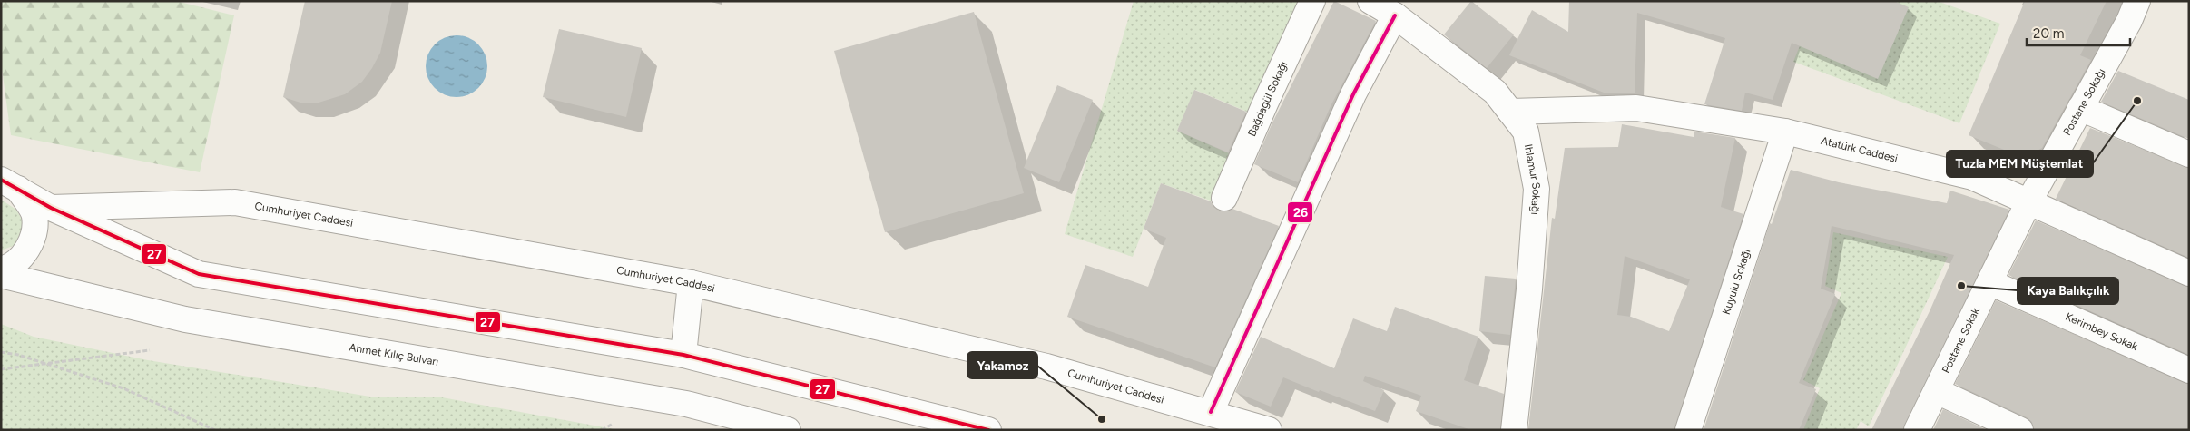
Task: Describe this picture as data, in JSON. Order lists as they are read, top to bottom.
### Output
{
  "streets": {
    "street": [
      "Bağdagül Sokağı",
      "Postane Sokağı",
      "Atatürk Caddesi",
      "Ihlamur Sokağı",
      "Cumhuriyet Caddesi",
      "Kuyulu Sokağı",
      "Kerimbey Sokak",
      "Postane Sokak",
      "Ahmet Kılıç Bulvarı"
    ]
  },
  "crossings": [
    ["Postane Sokağı", "Atatürk Caddesi"],
    ["Postane Sokağı", "Postane Sokak"],
    ["Atatürk Caddesi", "Ihlamur Sokağı"],
    ["Atatürk Caddesi", "Kuyulu Sokağı"],
    ["Atatürk Caddesi", "Postane Sokak"],
    ["Kerimbey Sokak", "Postane Sokak"]
  ],
  "places": ["Tuzla MEM Müştemlat", "Kaya Balıkçılık", "Yakamoz"],
  "lines": ["transit line 26", "transit line 27"],
  "scale_bar": "20 m"
}
